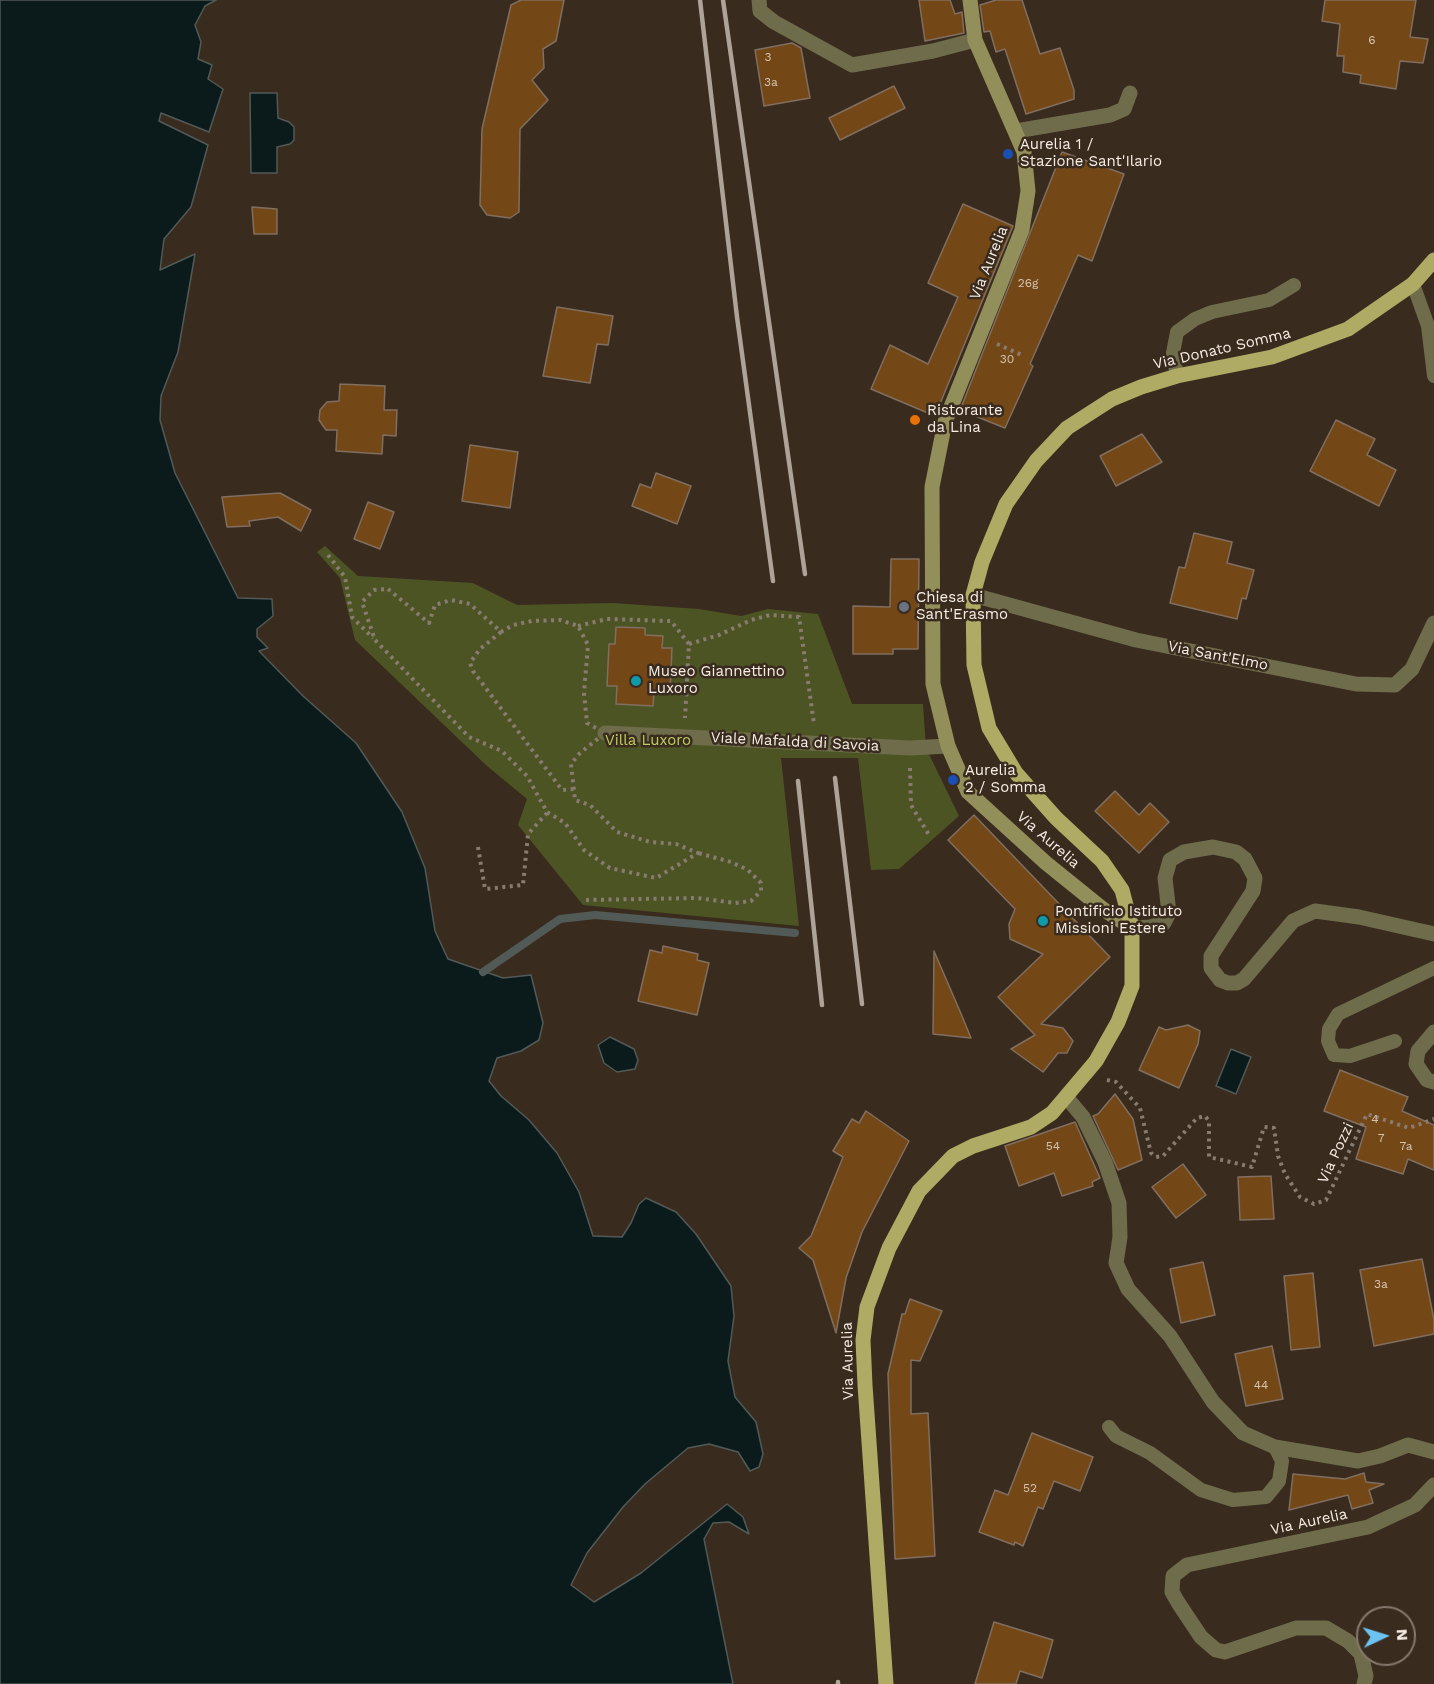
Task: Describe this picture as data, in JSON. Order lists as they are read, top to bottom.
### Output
{
  "streets": {
    "main road": ["Via Aurelia", "Via Donato Somma"],
    "street": ["Via Sant'Elmo", "Viale Mafalda di Savoia"],
    "path": ["Via Pozzi"]
  },
  "crossings": [
    ["Via Aurelia", "Via Donato Somma"],
    ["Via Aurelia", "Viale Mafalda di Savoia"],
    ["Via Aurelia", "Via Pozzi"],
    ["Via Donato Somma", "Via Sant'Elmo"]
  ],
  "parks": ["Villa Luxoro"],
  "places": [
    "Aurelia 1 / Stazione Sant'Ilario",
    "Ristorante da Lina",
    "Chiesa di Sant'Erasmo",
    "Museo Giannettino Luxoro",
    "Aurelia 2 / Somma",
    "Pontificio Istituto Missioni Estere"
  ],
  "house_numbers": [
    "6",
    "3",
    "3a",
    "26g",
    "30",
    "4",
    "7",
    "54",
    "7a",
    "3a",
    "44",
    "52"
  ],
  "north": "right"
}
